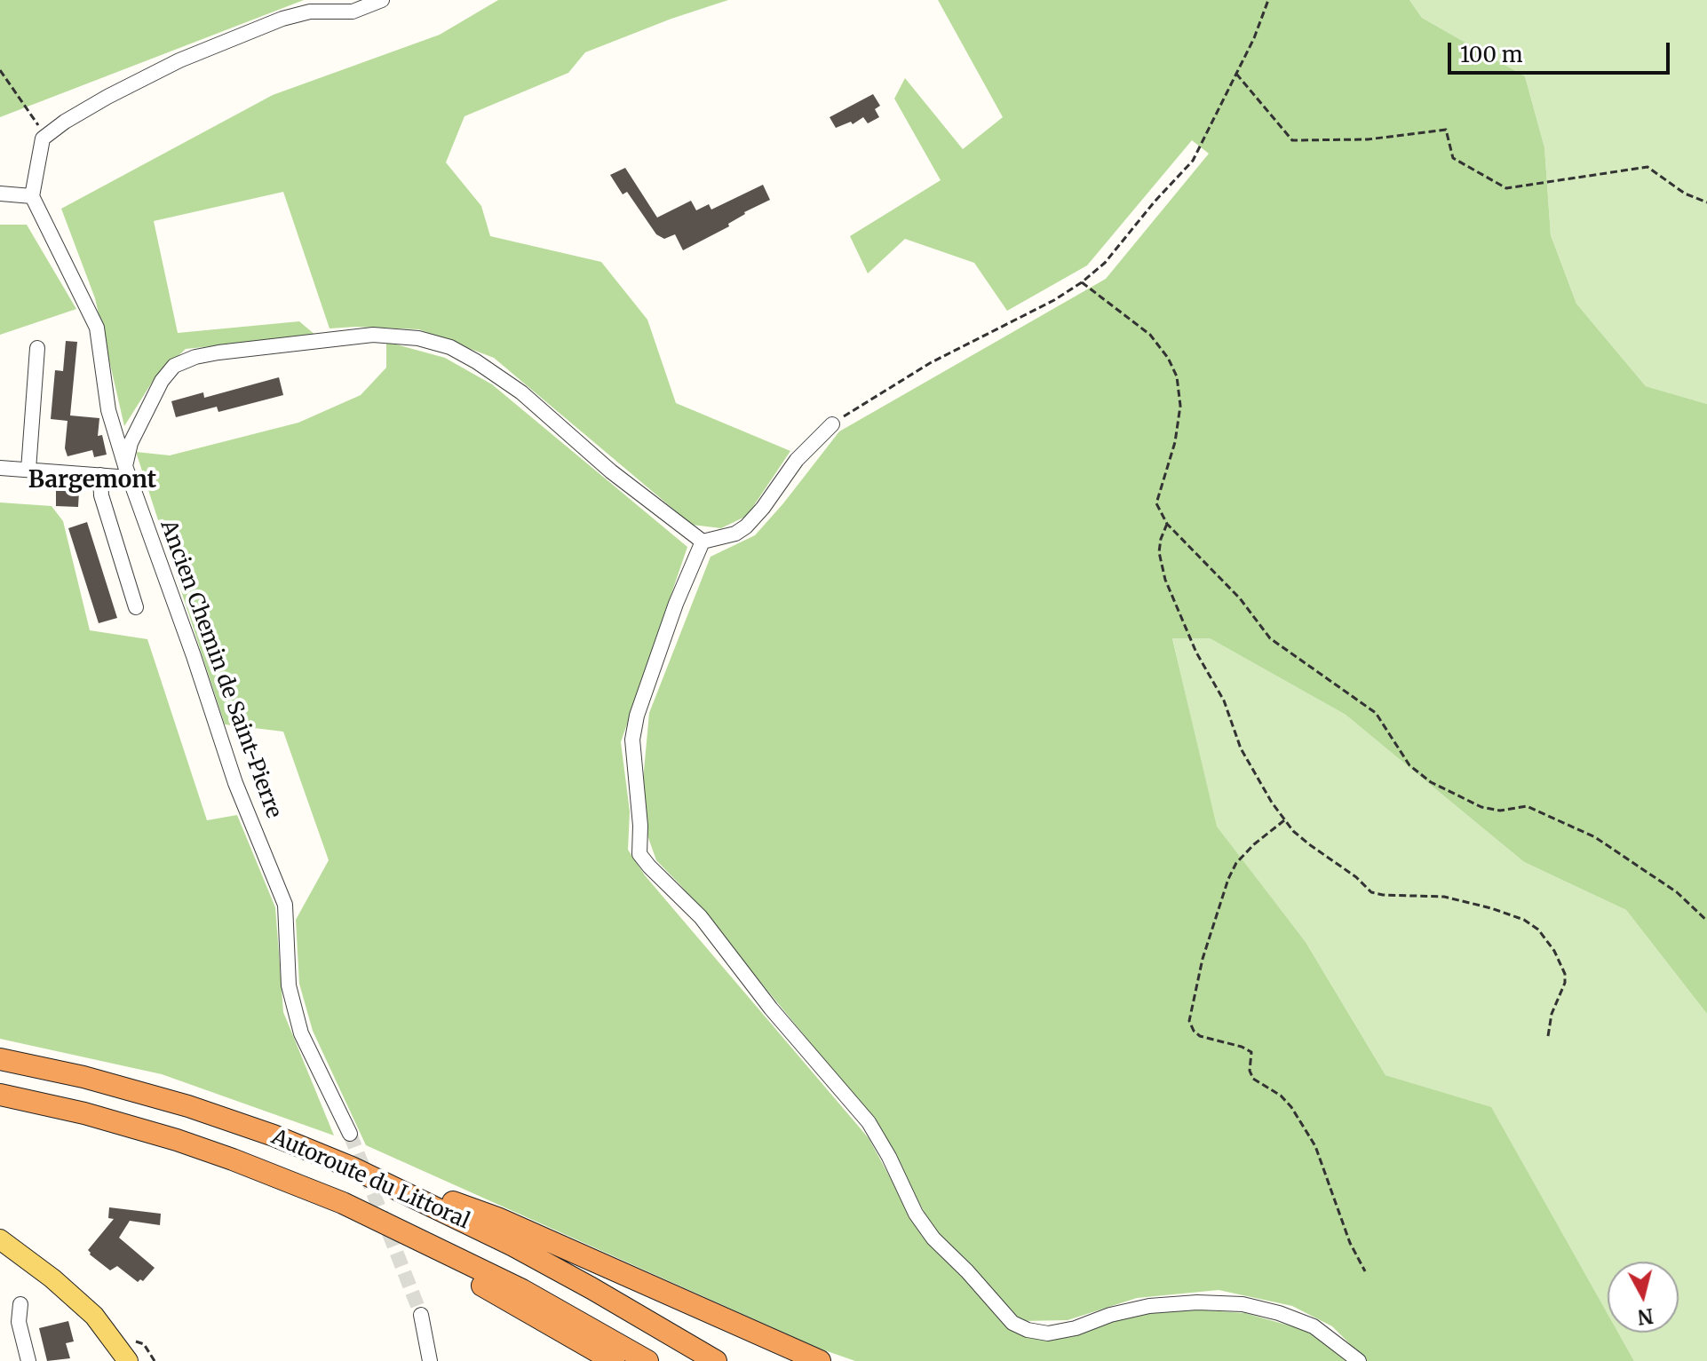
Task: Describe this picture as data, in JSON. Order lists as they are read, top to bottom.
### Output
{
  "streets": {
    "highway": ["Autoroute du Littoral"],
    "street": ["Ancien Chemin de Saint-Pierre"]
  },
  "districts": ["Bargemont"],
  "scale_bar": "100 m",
  "north": "bottom"
}
